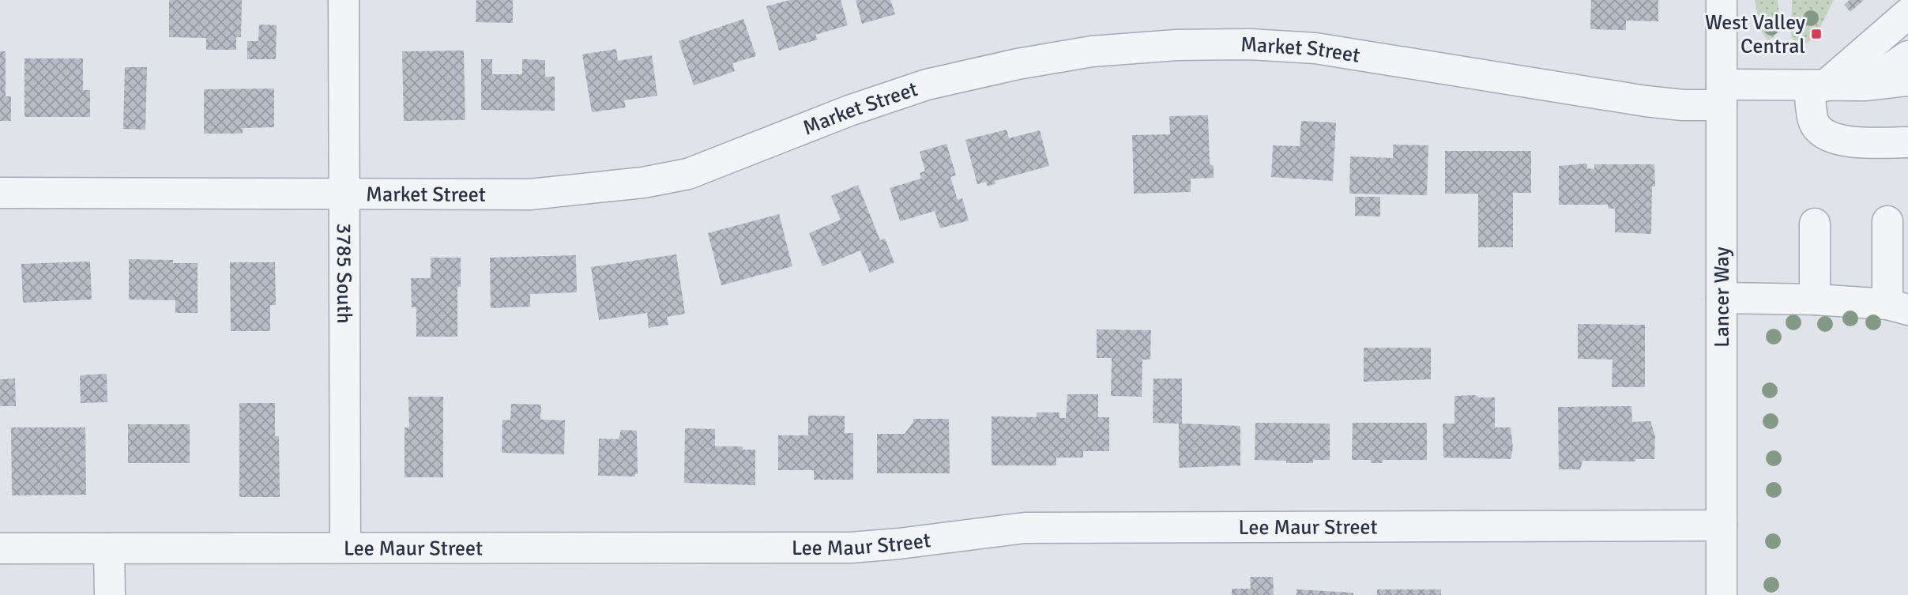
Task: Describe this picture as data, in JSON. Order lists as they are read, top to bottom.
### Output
{
  "streets": {
    "street": [
      "Market Street",
      "3785 South",
      "Lancer Way",
      "Lee Maur Street"
    ]
  },
  "crossings": [
    ["Market Street", "3785 South"],
    ["Market Street", "Lancer Way"],
    ["3785 South", "Lee Maur Street"],
    ["Lancer Way", "Lee Maur Street"]
  ],
  "places": {
    "transit": ["West Valley Central"]
  }
}
